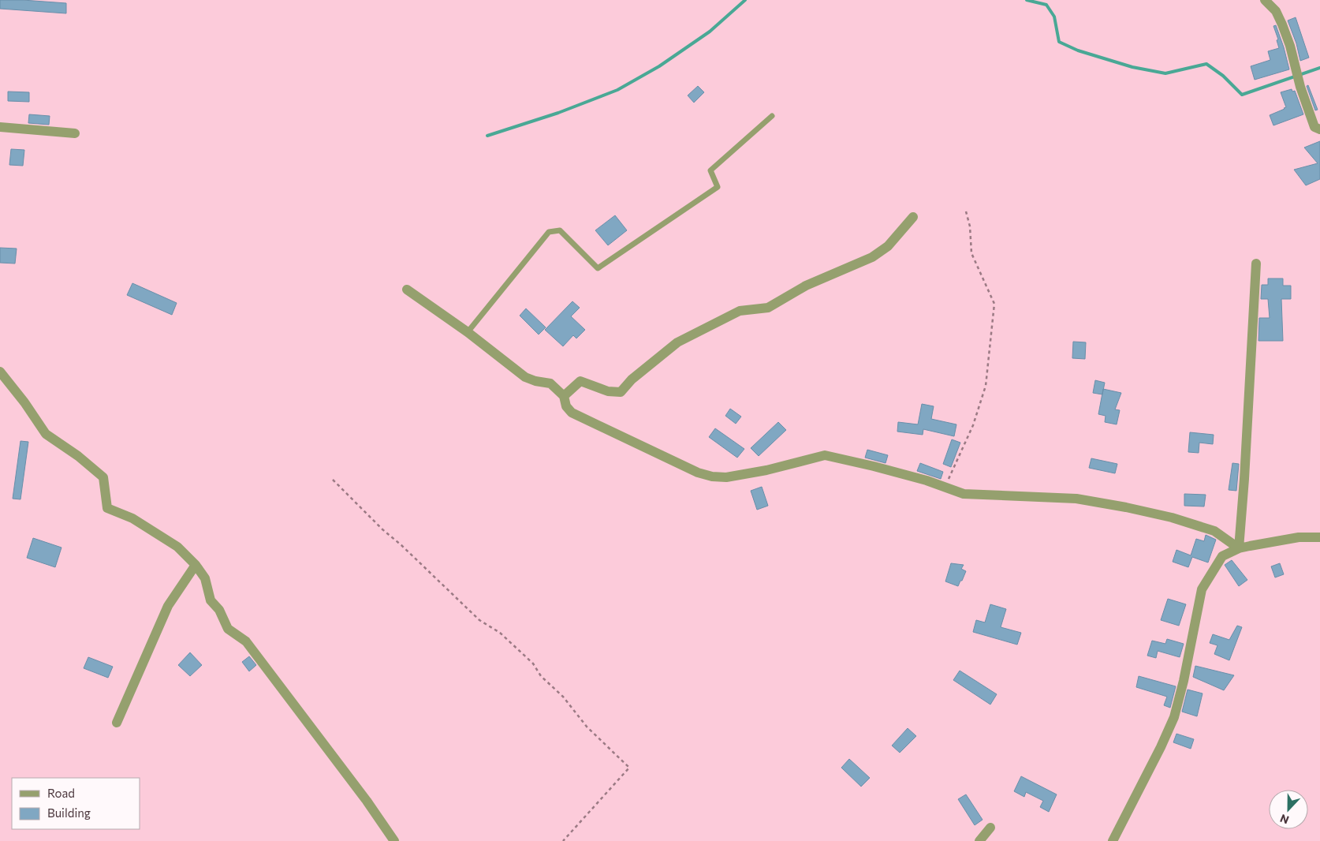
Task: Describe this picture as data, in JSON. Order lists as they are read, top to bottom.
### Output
{
  "legend": ["Road", "Building"],
  "north": "bottom"
}
